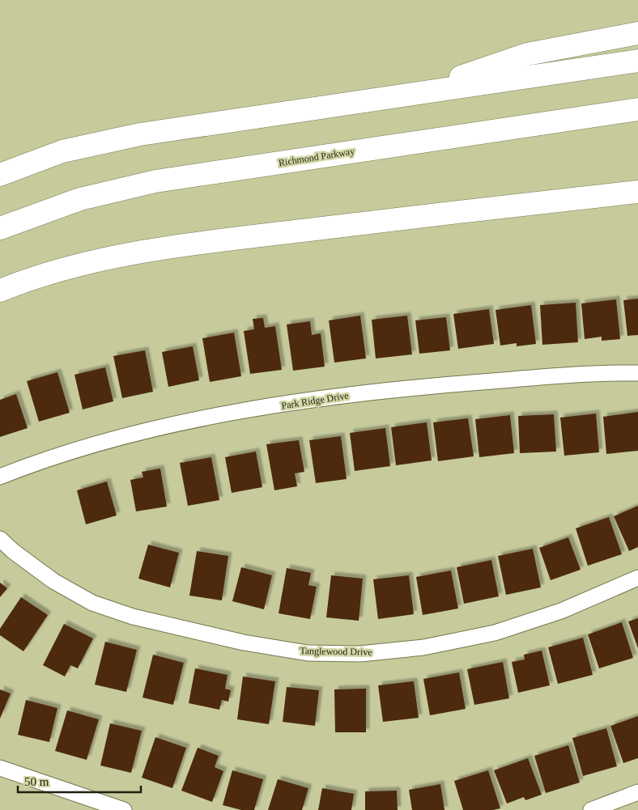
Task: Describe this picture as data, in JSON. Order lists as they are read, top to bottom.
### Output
{
  "streets": {
    "highway": ["Richmond Parkway"],
    "street": ["Park Ridge Drive", "Tanglewood Drive"]
  },
  "scale_bar": "50 m"
}
